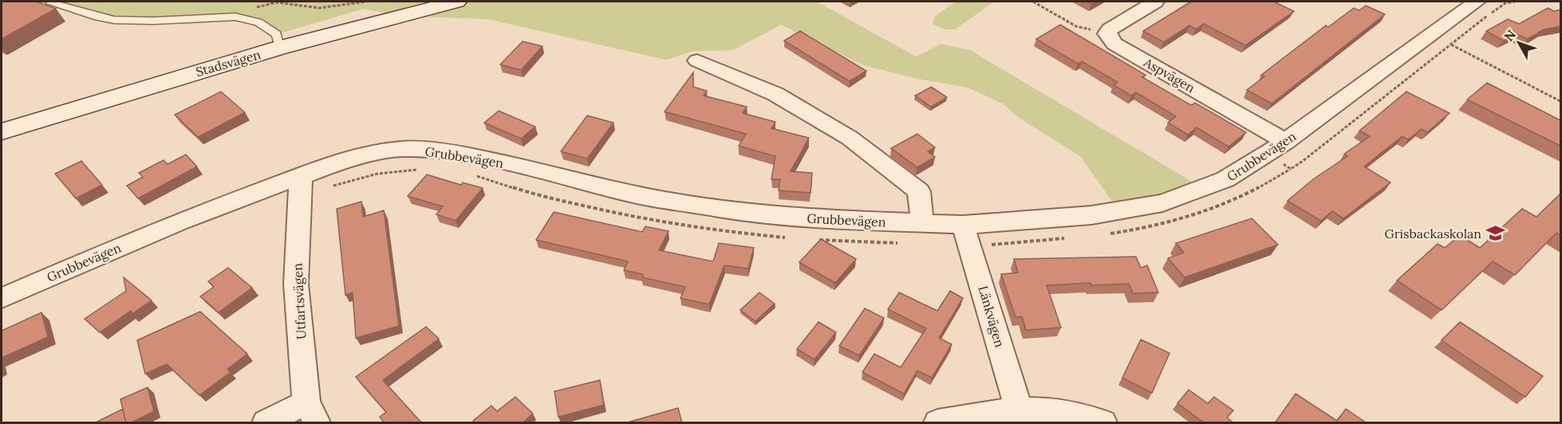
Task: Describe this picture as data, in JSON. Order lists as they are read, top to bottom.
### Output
{
  "streets": {
    "main road": ["Stadsvägen"],
    "street": [
      "Aspvägen",
      "Grubbevägen",
      "Utfartsvägen",
      "Länkvägen"
    ]
  },
  "crossings": [
    ["Aspvägen", "Grubbevägen"],
    ["Grubbevägen", "Utfartsvägen"],
    ["Grubbevägen", "Länkvägen"]
  ],
  "places": {
    "school or university": ["Grisbackaskolan"]
  },
  "north": "top left"
}
